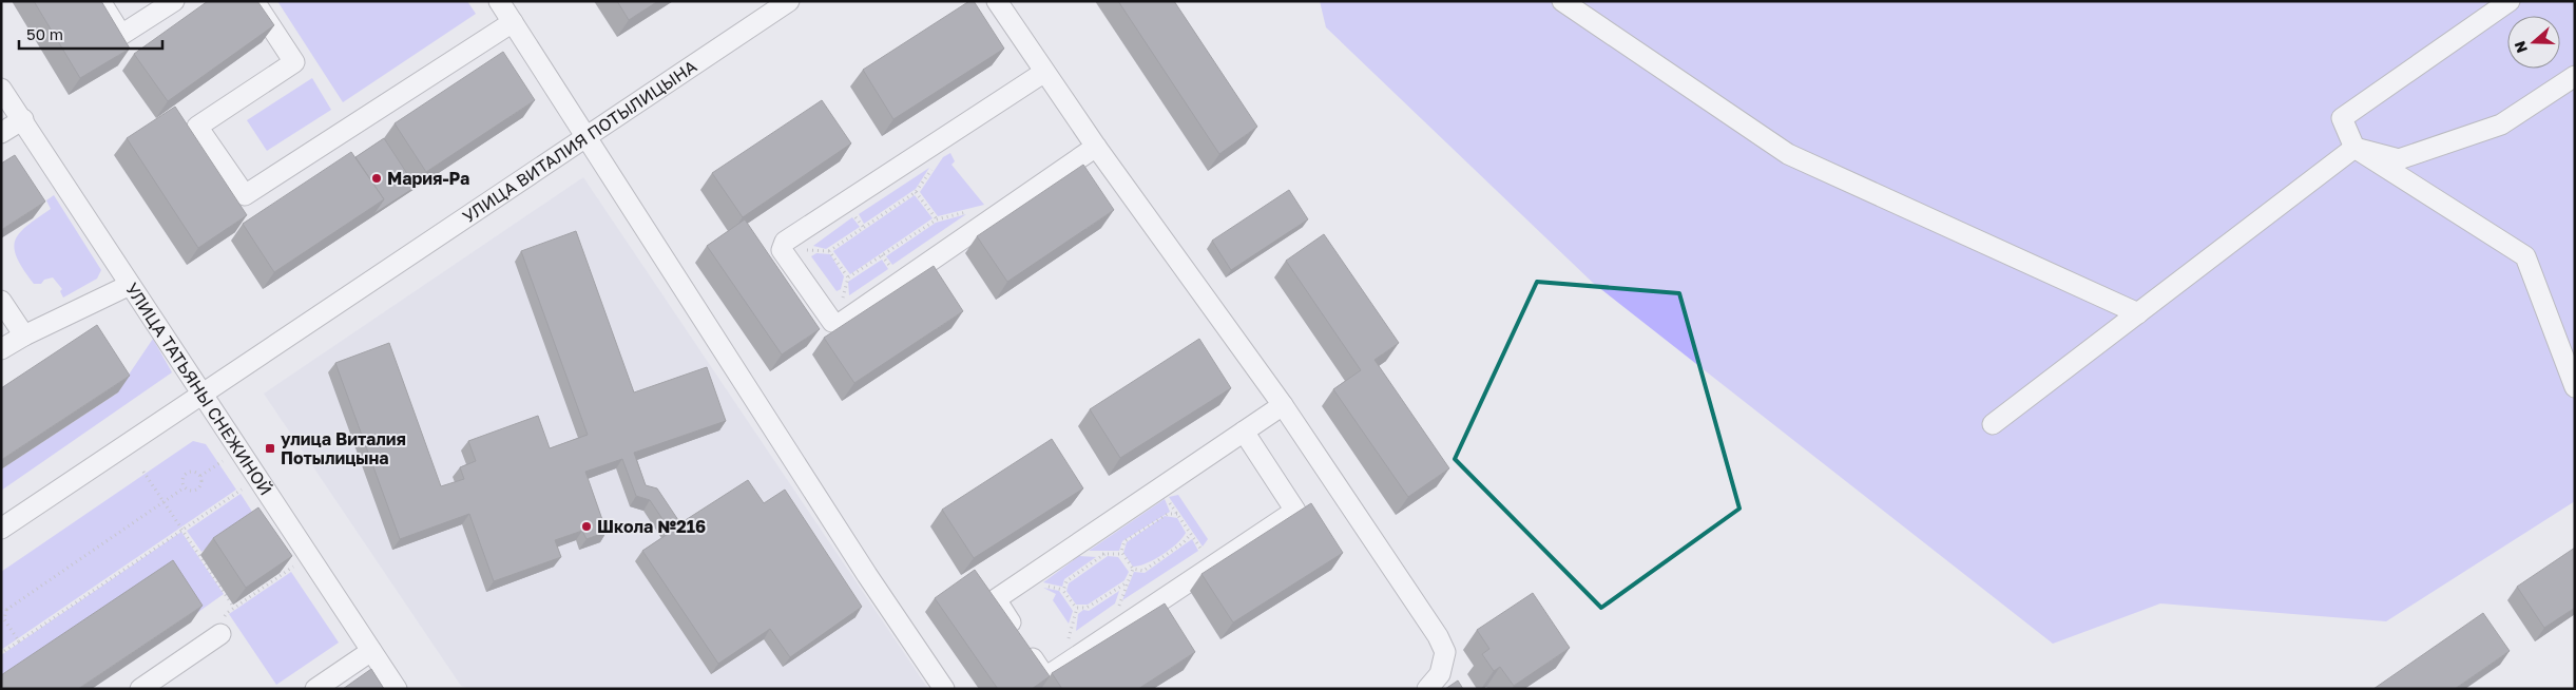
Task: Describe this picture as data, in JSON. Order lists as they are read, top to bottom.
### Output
{
  "streets": {
    "street": ["УЛИЦА ВИТАЛИЯ ПОТЫЛИЦЫНА", "УЛИЦА ТАТЬЯНЫ СНЕЖИНОЙ"]
  },
  "crossings": [
    ["УЛИЦА ВИТАЛИЯ ПОТЫЛИЦЫНА", "УЛИЦА ТАТЬЯНЫ СНЕЖИНОЙ"]
  ],
  "places": {
    "other": ["Мария-Ра", "Школа №216"],
    "transit": ["улица Виталия Потылицына"]
  },
  "scale_bar": "50 m",
  "north": "left"
}
